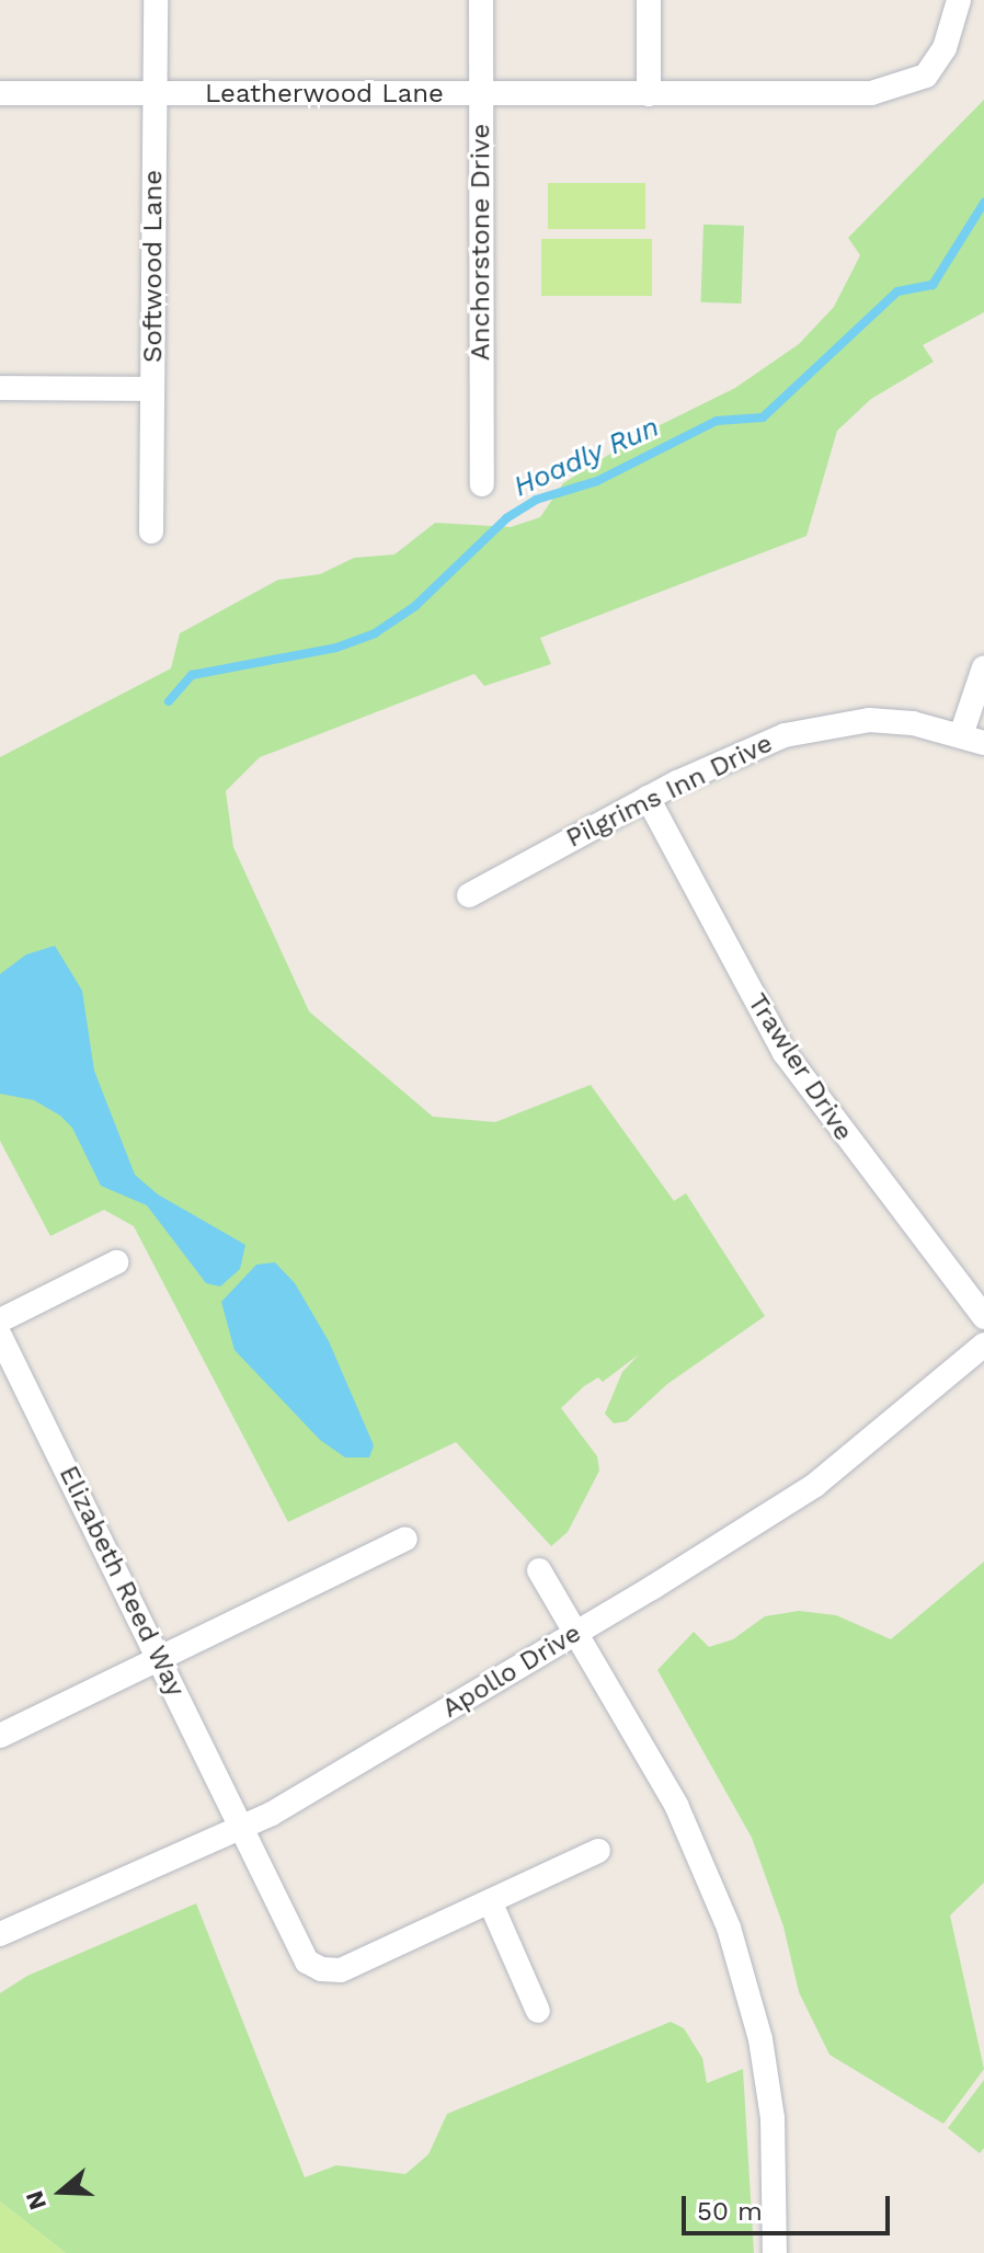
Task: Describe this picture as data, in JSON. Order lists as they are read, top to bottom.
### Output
{
  "streets": {
    "street": [
      "Leatherwood Lane",
      "Anchorstone Drive",
      "Softwood Lane",
      "Pilgrims Inn Drive",
      "Trawler Drive",
      "Elizabeth Reed Way",
      "Apollo Drive"
    ]
  },
  "crossings": [
    ["Leatherwood Lane", "Anchorstone Drive"],
    ["Leatherwood Lane", "Softwood Lane"],
    ["Pilgrims Inn Drive", "Trawler Drive"],
    ["Elizabeth Reed Way", "Apollo Drive"]
  ],
  "water": ["Hoadly Run"],
  "scale_bar": "50 m",
  "north": "left"
}
